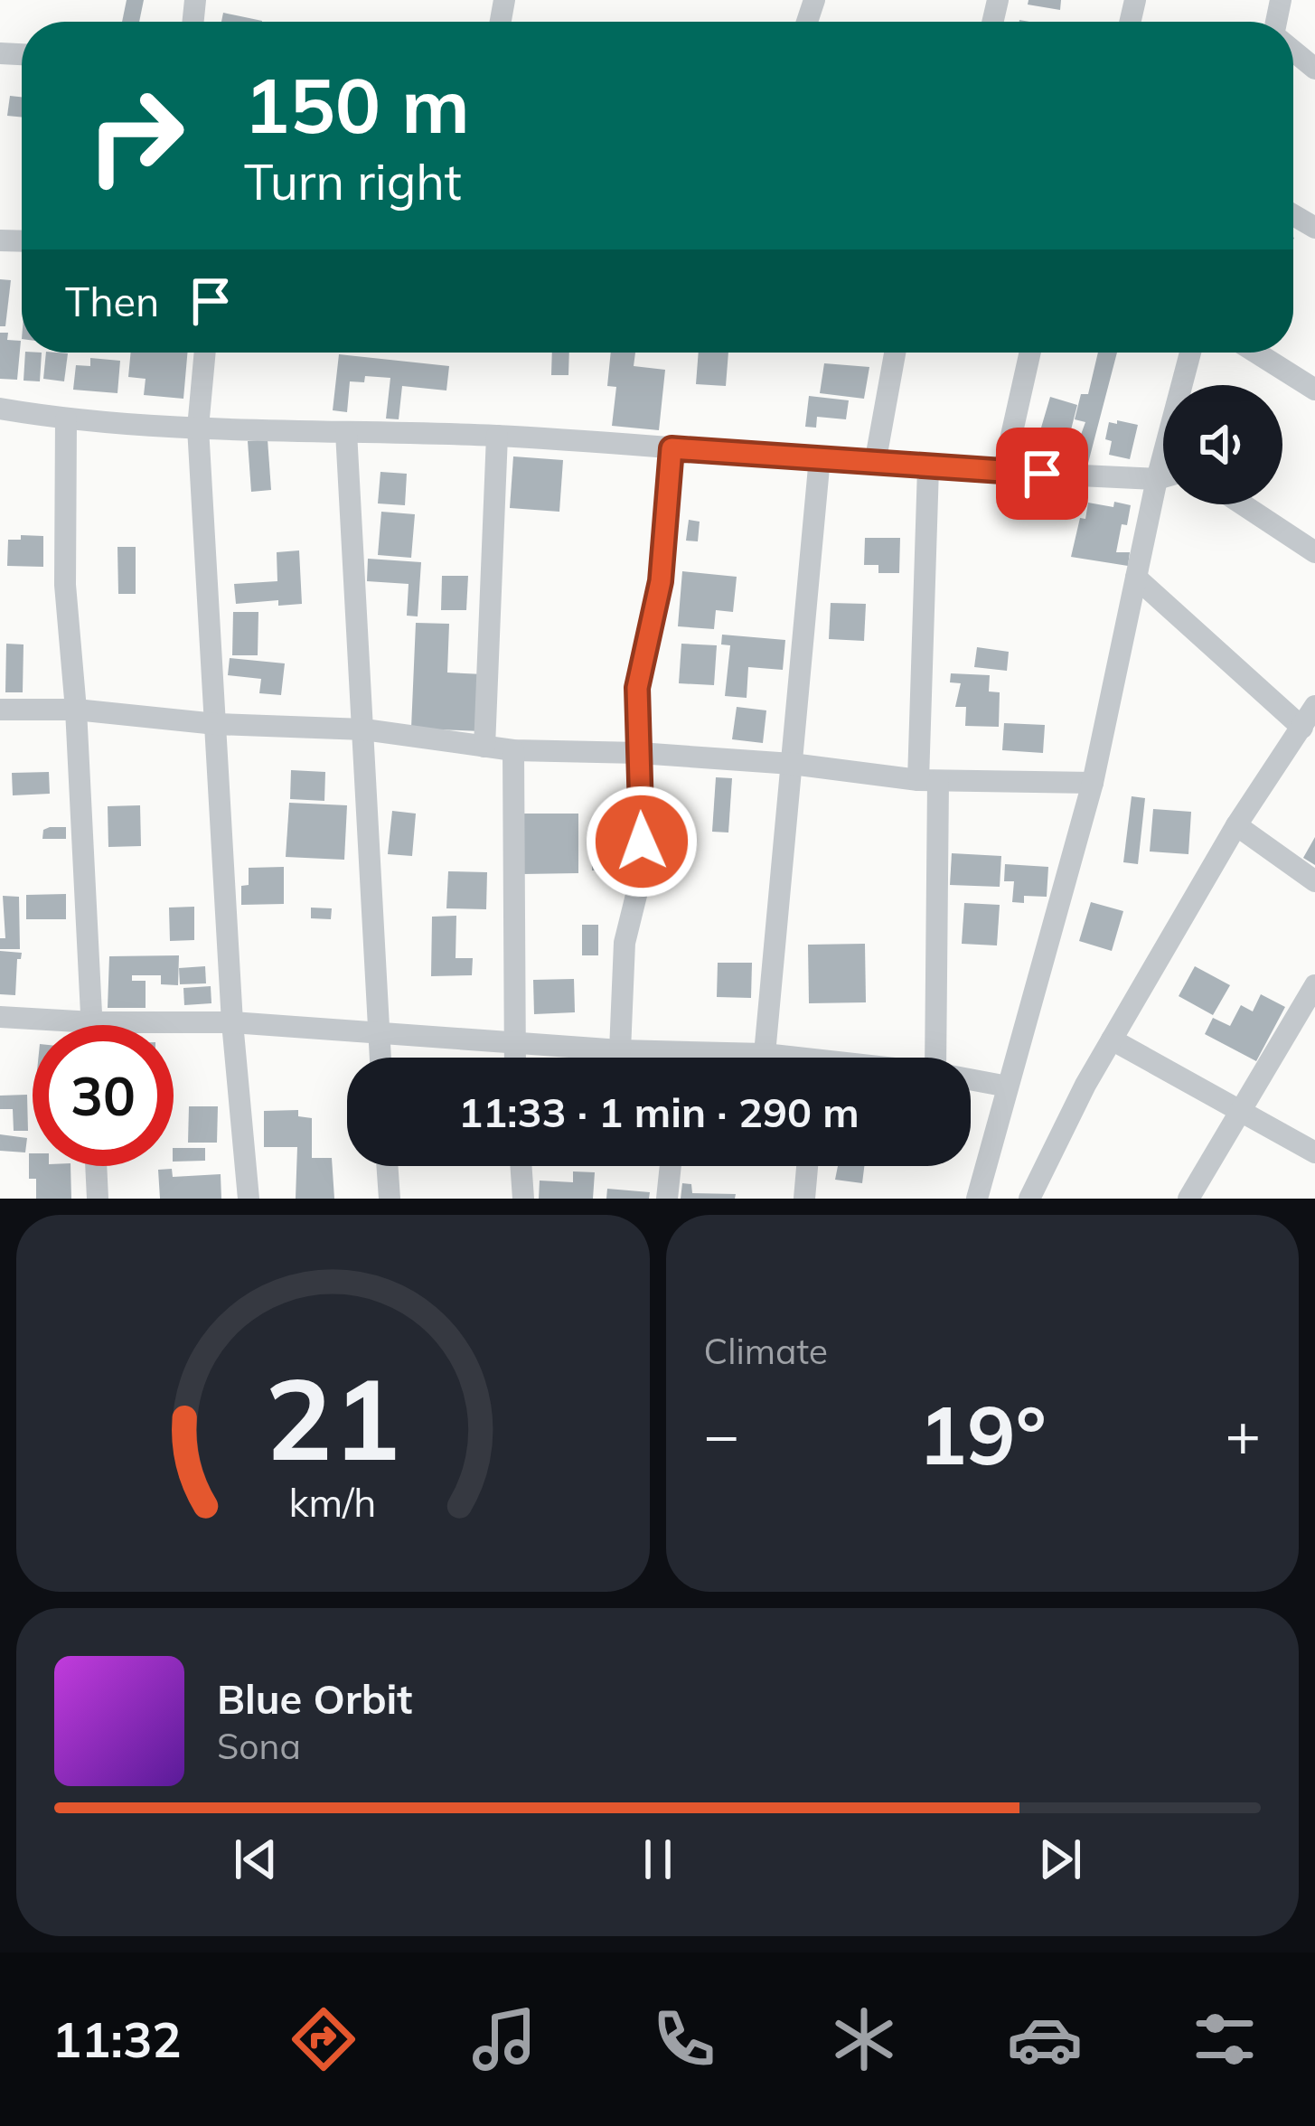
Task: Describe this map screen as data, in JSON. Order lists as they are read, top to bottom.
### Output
{
  "page": {
    "turn": ["150 m", "Turn right"],
    "then": "Then",
    "limit": "30",
    "trip": "11:33 · 1 min · 290 m",
    "tile": "Climate",
    "heat": ["−", "19°", "+"],
    "song": ["Blue Orbit", "Sona"],
    "tabs": "11:32",
    "gauge": ["21", "km/h"]
  }
}
